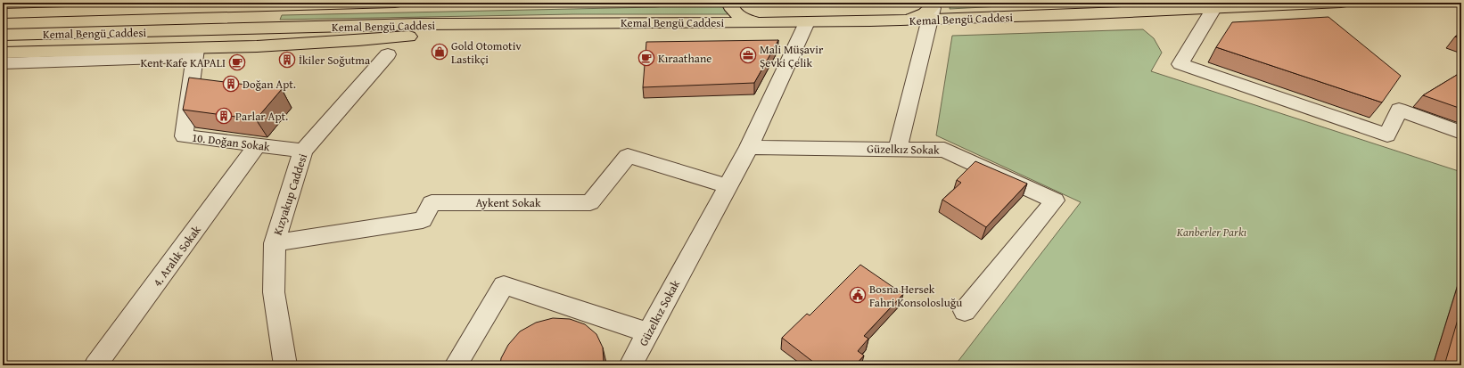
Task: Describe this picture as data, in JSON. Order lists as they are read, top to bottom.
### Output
{
  "streets": {
    "main road": ["Kemal Bengü Caddesi"],
    "street": [
      "10. Doğan Sokak",
      "Güzelkız Sokak",
      "Kızyakup Caddesi",
      "Aykent Sokak",
      "4. Aralık Sokak"
    ]
  },
  "crossings": [
    ["Kemal Bengü Caddesi", "Güzelkız Sokak"],
    ["10. Doğan Sokak", "Kızyakup Caddesi"],
    ["10. Doğan Sokak", "4. Aralık Sokak"],
    ["Güzelkız Sokak", "Aykent Sokak"],
    ["Kızyakup Caddesi", "Aykent Sokak"]
  ],
  "parks": ["Kanberler Parkı"],
  "places": {
    "shop": ["Gold Otomotiv Lastikçi"],
    "office": ["Mali Müşavir Şevki Çelik"],
    "cafe": ["Kıraathane", "Kent Kafe KAPALI"],
    "building": ["İkiler Soğutma", "Doğan Apt.", "Parlar Apt."],
    "public building": ["Bosna Hersek Fahri Konsolosluğu"]
  }
}
